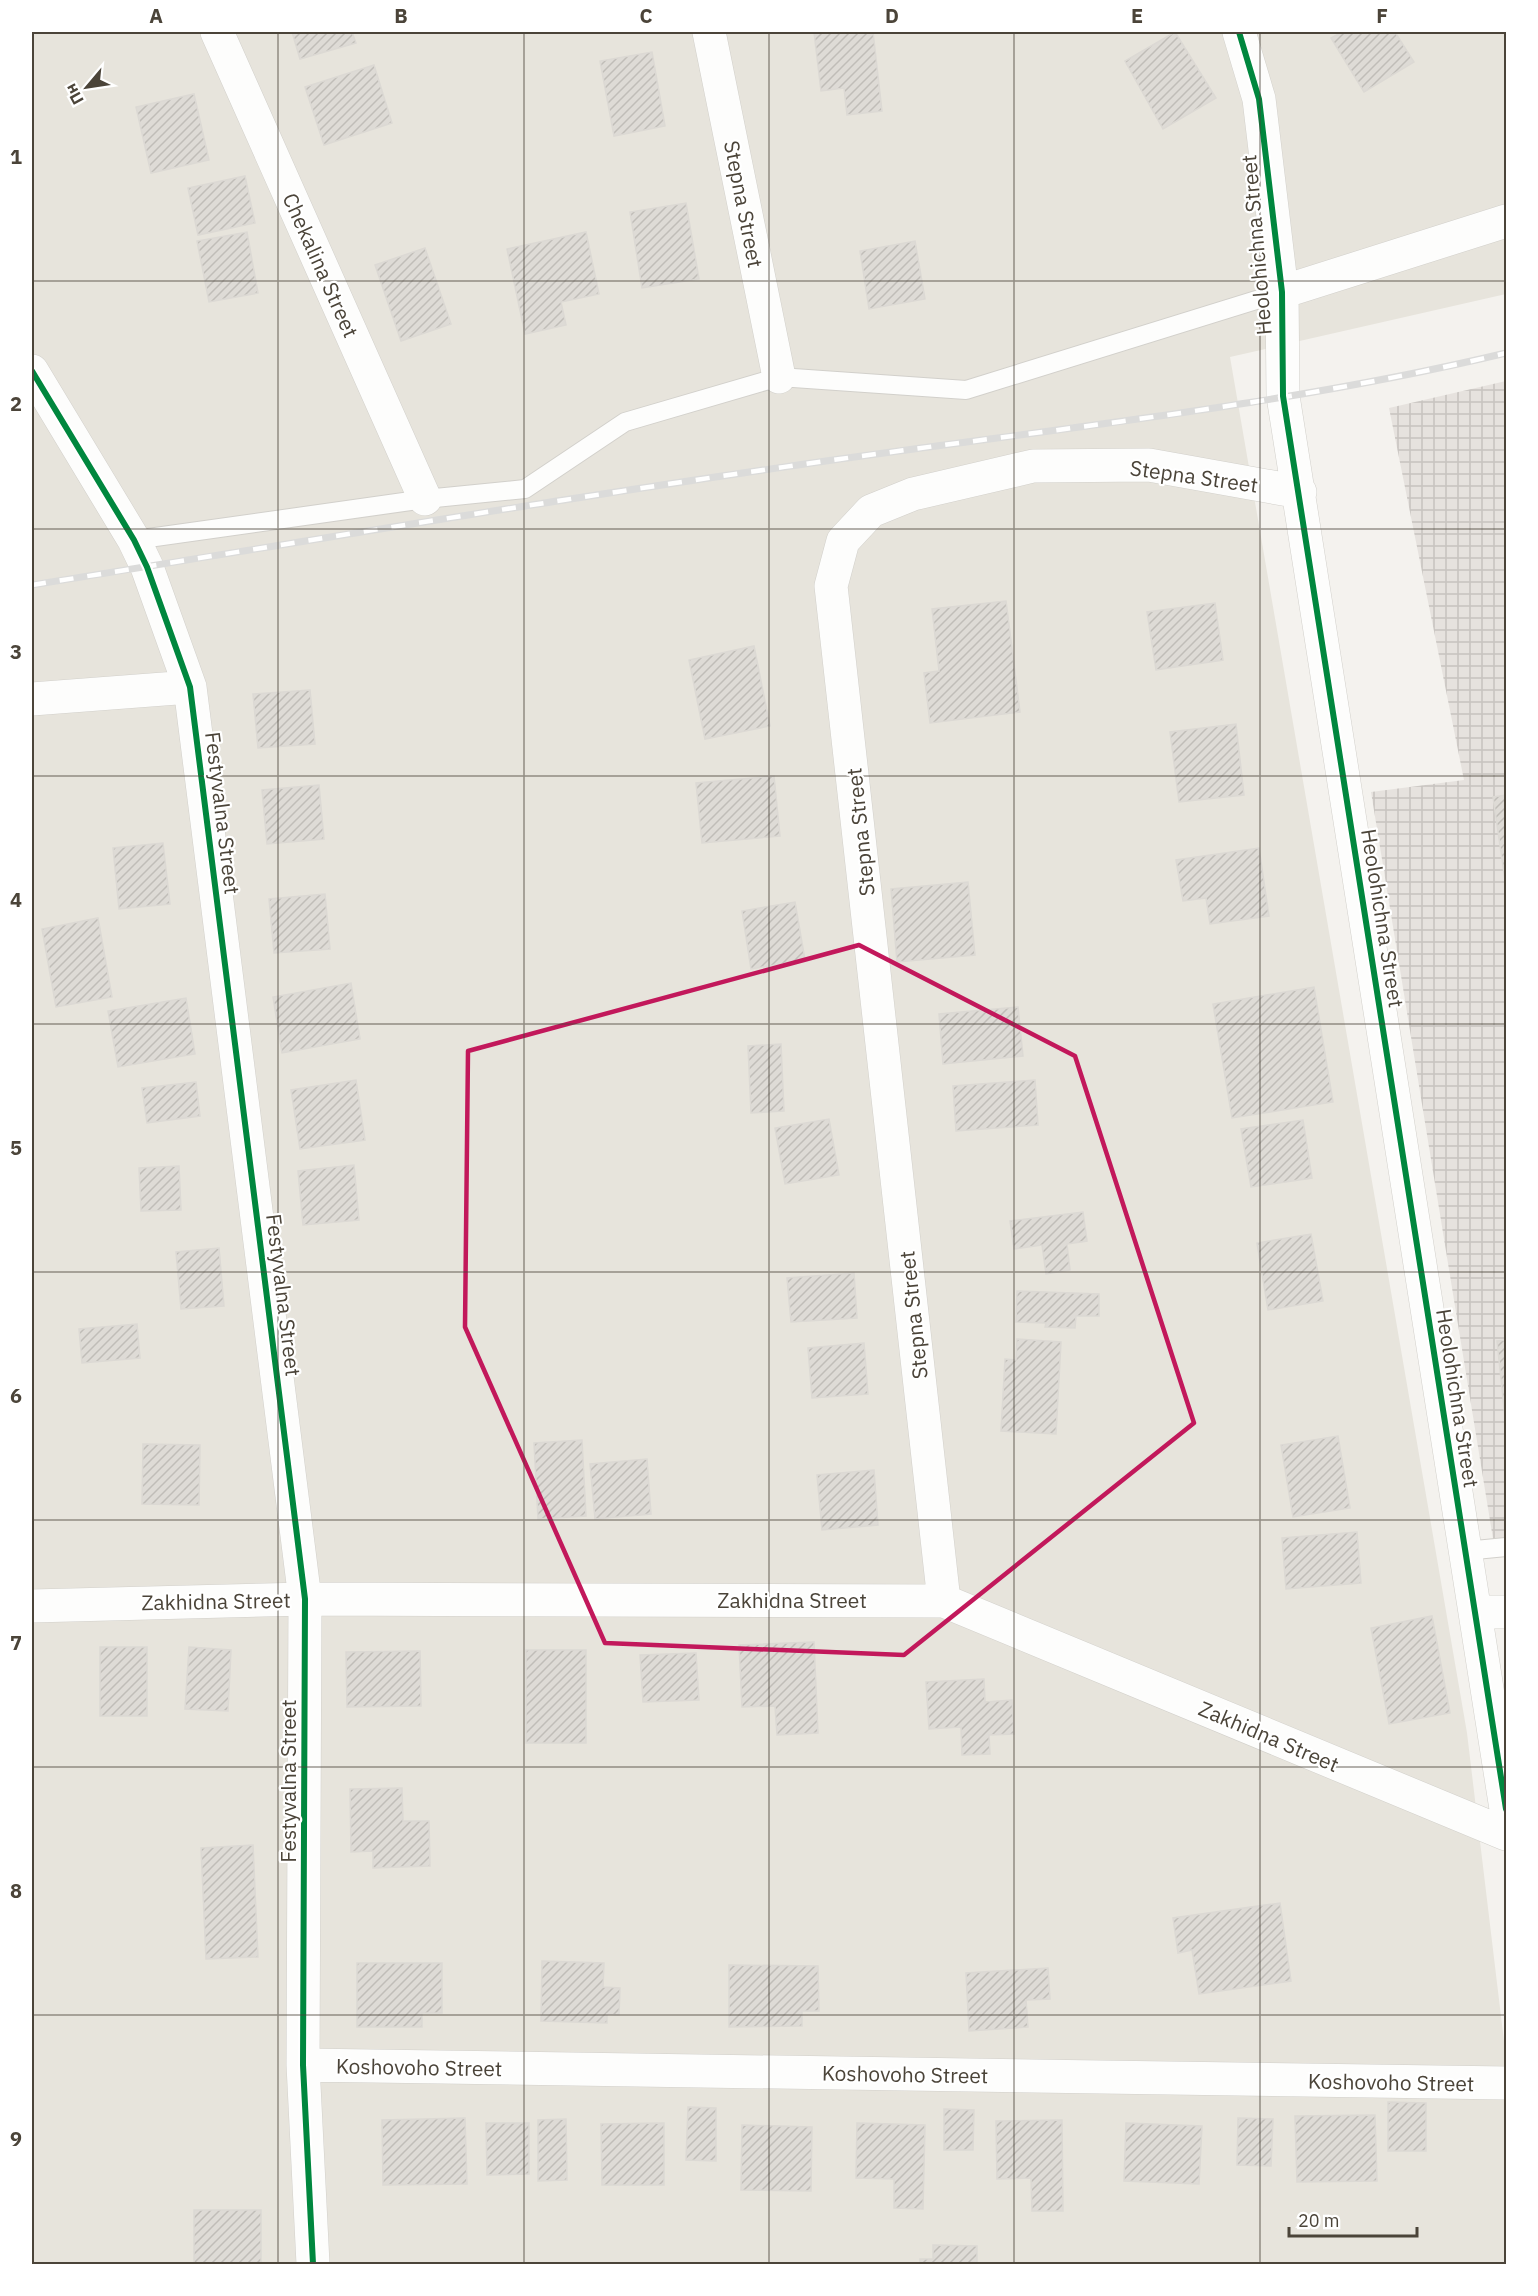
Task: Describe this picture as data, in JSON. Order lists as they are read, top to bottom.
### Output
{
  "streets": {
    "street": [
      "Stepna Street",
      "Heolohichna Street",
      "Chekalina Street",
      "Festyvalna Street",
      "Zakhidna Street",
      "Koshovoho Street"
    ]
  },
  "crossings": [
    ["Stepna Street", "Heolohichna Street"],
    ["Stepna Street", "Zakhidna Street"],
    ["Festyvalna Street", "Zakhidna Street"],
    ["Festyvalna Street", "Koshovoho Street"]
  ],
  "scale_bar": "20 m",
  "north": "bottom left",
  "grid": {
    "columns": [
      "A",
      "B",
      "C",
      "D",
      "E",
      "F"
    ],
    "rows": [
      "1",
      "2",
      "3",
      "4",
      "5",
      "6",
      "7",
      "8",
      "9"
    ]
  }
}
